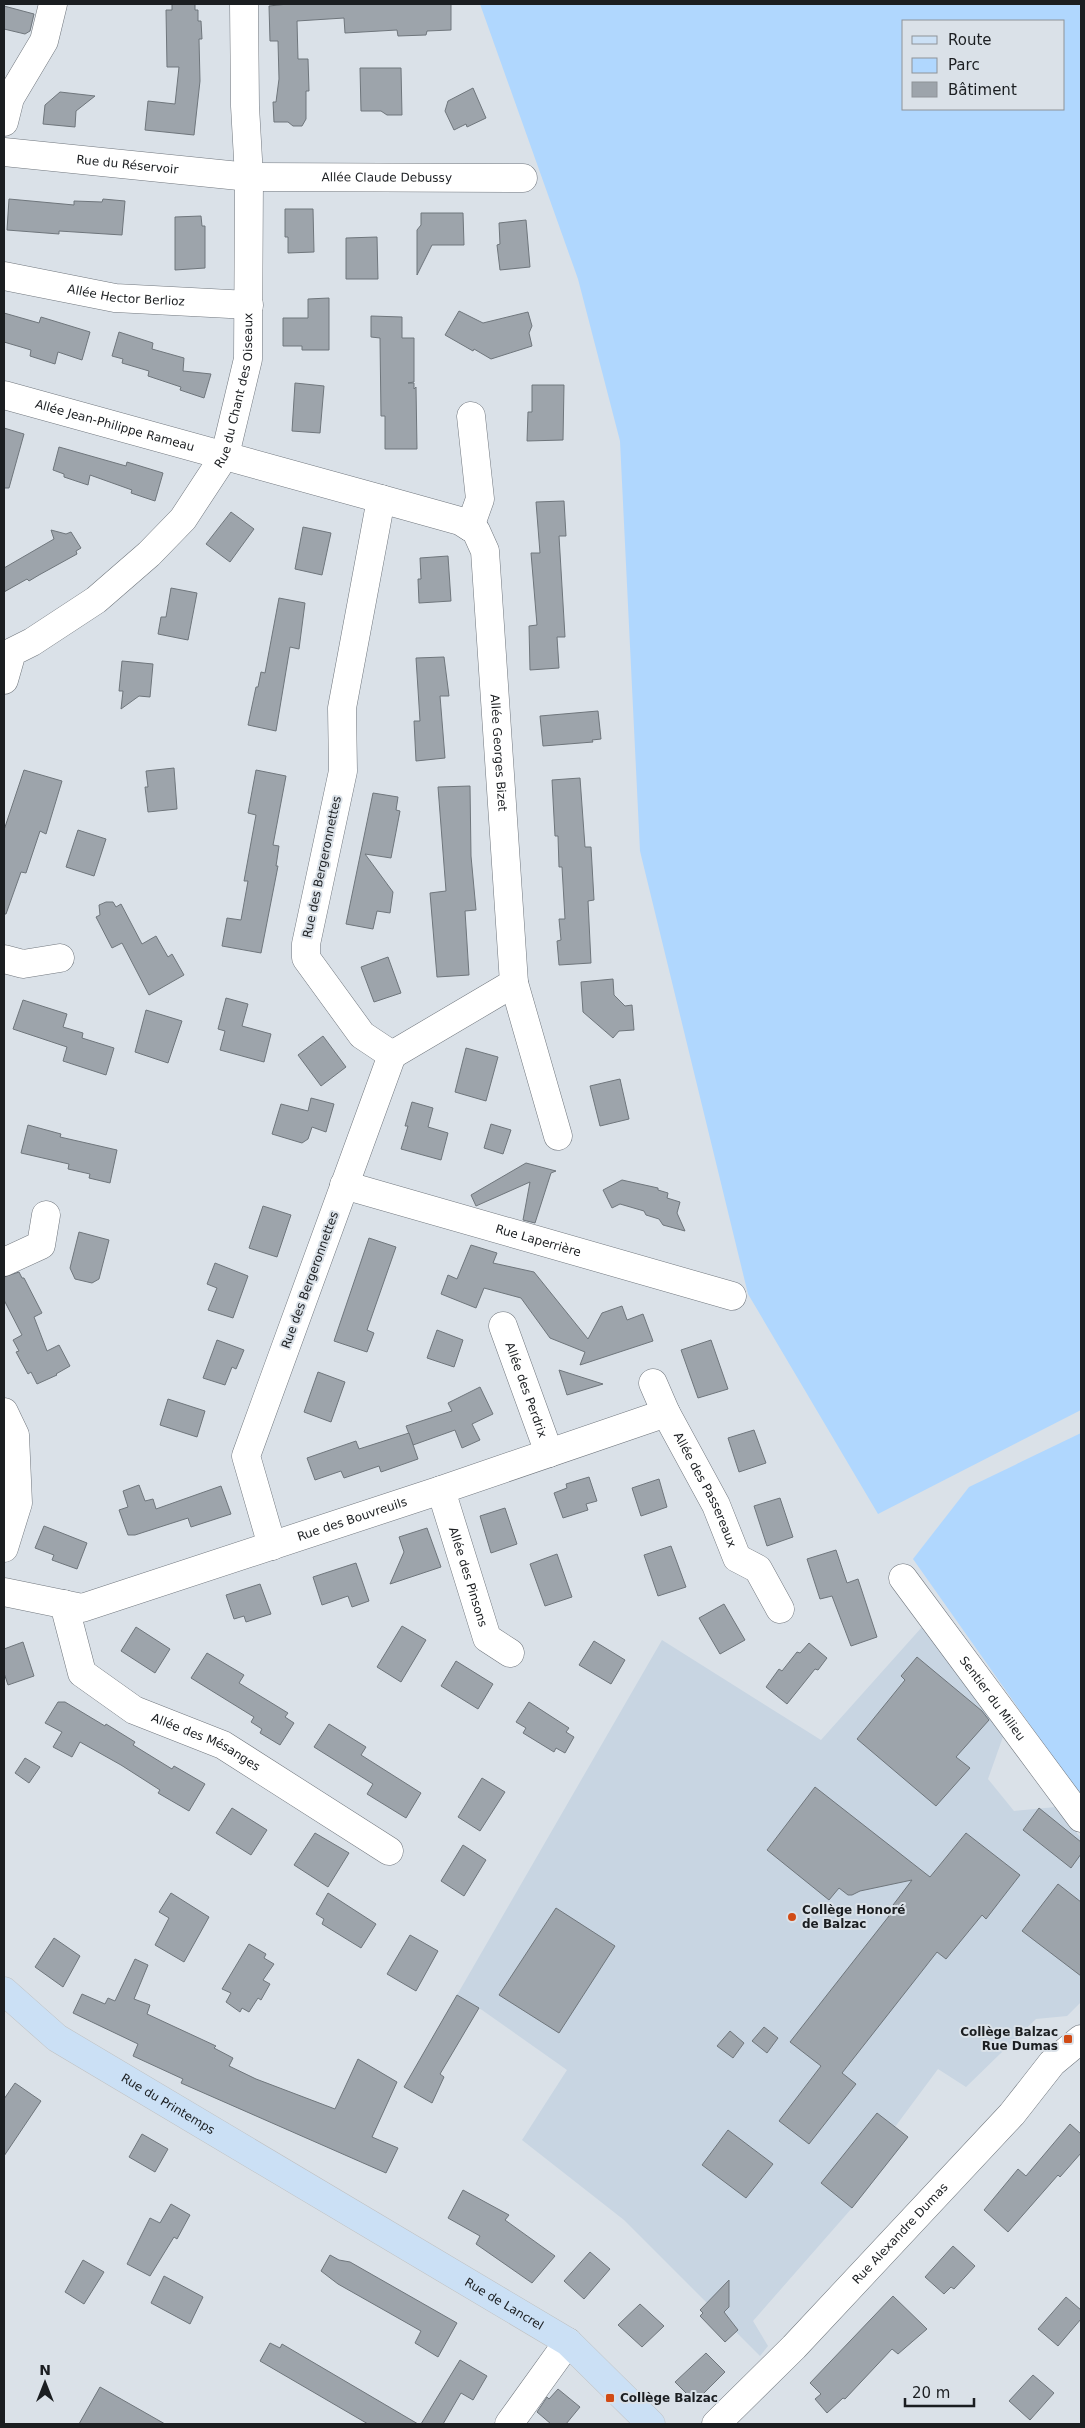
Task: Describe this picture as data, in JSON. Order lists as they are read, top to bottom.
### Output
{
  "streets": {
    "main road": ["Rue du Printemps", "Rue de Lancrel"],
    "street": [
      "Rue du Réservoir",
      "Allée Claude Debussy",
      "Allée Hector Berlioz",
      "Rue du Chant des Oiseaux",
      "Allée Jean-Philippe Rameau",
      "Allée Georges Bizet",
      "Rue des Bergeronnettes",
      "Rue Laperrière",
      "Allée des Perdrix",
      "Allée des Passereaux",
      "Rue des Bouvreuils",
      "Allée des Pinsons",
      "Sentier du Milieu",
      "Allée des Mésanges",
      "Rue Alexandre Dumas"
    ]
  },
  "crossings": [
    ["Rue du Réservoir", "Allée Claude Debussy"],
    ["Rue du Réservoir", "Rue du Chant des Oiseaux"],
    ["Allée Claude Debussy", "Rue du Chant des Oiseaux"],
    ["Allée Hector Berlioz", "Rue du Chant des Oiseaux"],
    ["Rue du Chant des Oiseaux", "Allée Jean-Philippe Rameau"],
    ["Rue des Bergeronnettes", "Rue Laperrière"],
    ["Rue des Bergeronnettes", "Rue des Bouvreuils"],
    ["Allée des Perdrix", "Rue des Bouvreuils"],
    ["Allée des Passereaux", "Rue des Bouvreuils"],
    ["Rue des Bouvreuils", "Allée des Pinsons"],
    ["Rue des Bouvreuils", "Allée des Mésanges"],
    ["Rue du Printemps", "Rue de Lancrel"]
  ],
  "places": {
    "other": ["Collège Honoré de Balzac"],
    "transit": ["Collège Balzac Rue Dumas", "Collège Balzac"]
  },
  "legend": ["Route", "Parc", "Bâtiment"],
  "scale_bar": "20 m",
  "north": "top"
}
